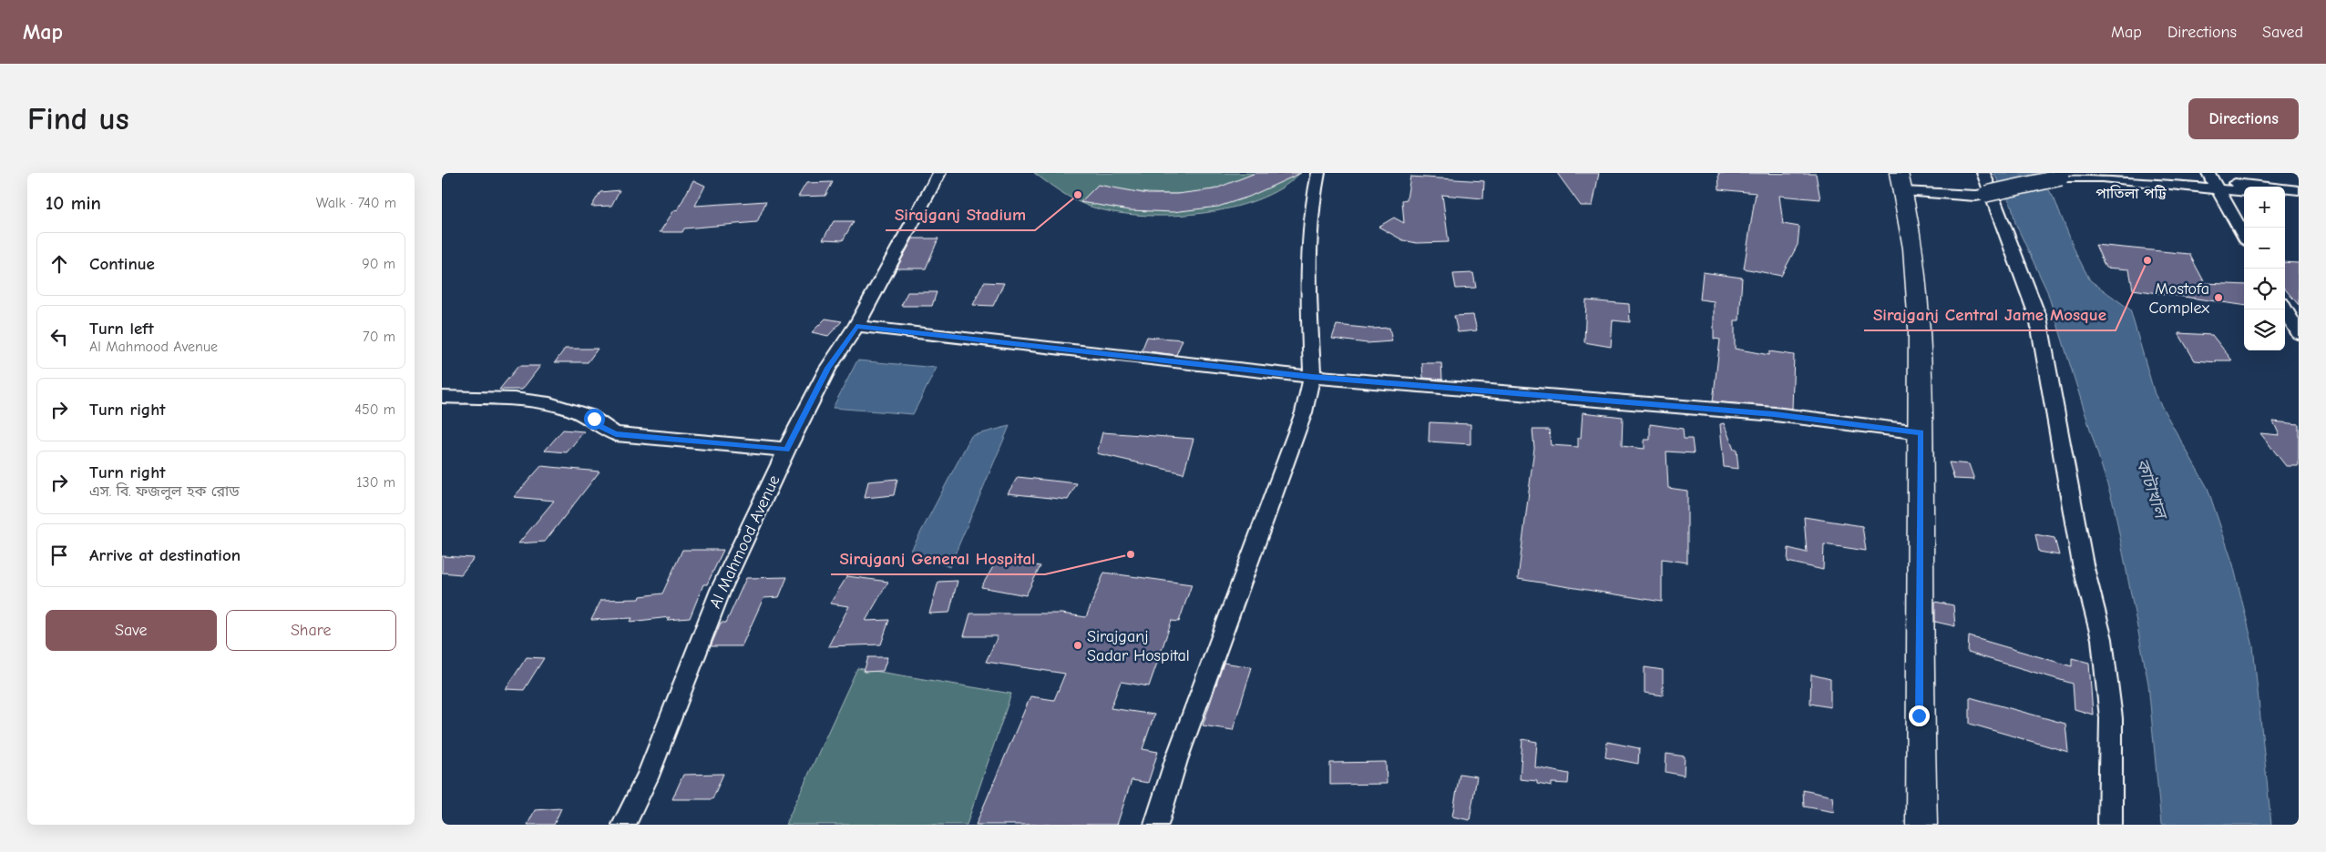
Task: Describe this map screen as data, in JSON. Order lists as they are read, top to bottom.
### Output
{
  "streets": {
    "street": ["Al Mahmood Avenue"]
  },
  "districts": ["পাতিলা পট্টি"],
  "water": ["কাটাখাল"],
  "places": [
    "Sirajganj Stadium",
    "Sirajganj Central Jame Mosque",
    "Mostofa Complex",
    "Sirajganj General Hospital",
    "Sirajganj Sadar Hospital"
  ],
  "page": {
    "header": "Map",
    "nav": ["Map", "Directions", "Saved"],
    "buttons": [
      "Directions",
      ["Save", "Share"]
    ],
    "title": "Find us",
    "heading": ["10 min", "Walk · 740 m"],
    "map_buttons": ["+", "−"],
    "list": [
      ["Continue", "90 m"],
      ["Turn left", "Al Mahmood Avenue", "70 m"],
      ["Turn right", "450 m"],
      ["Turn right", "এস. বি. ফজলুল হক রোড", "130 m"],
      "Arrive at destination"
    ]
  }
}
